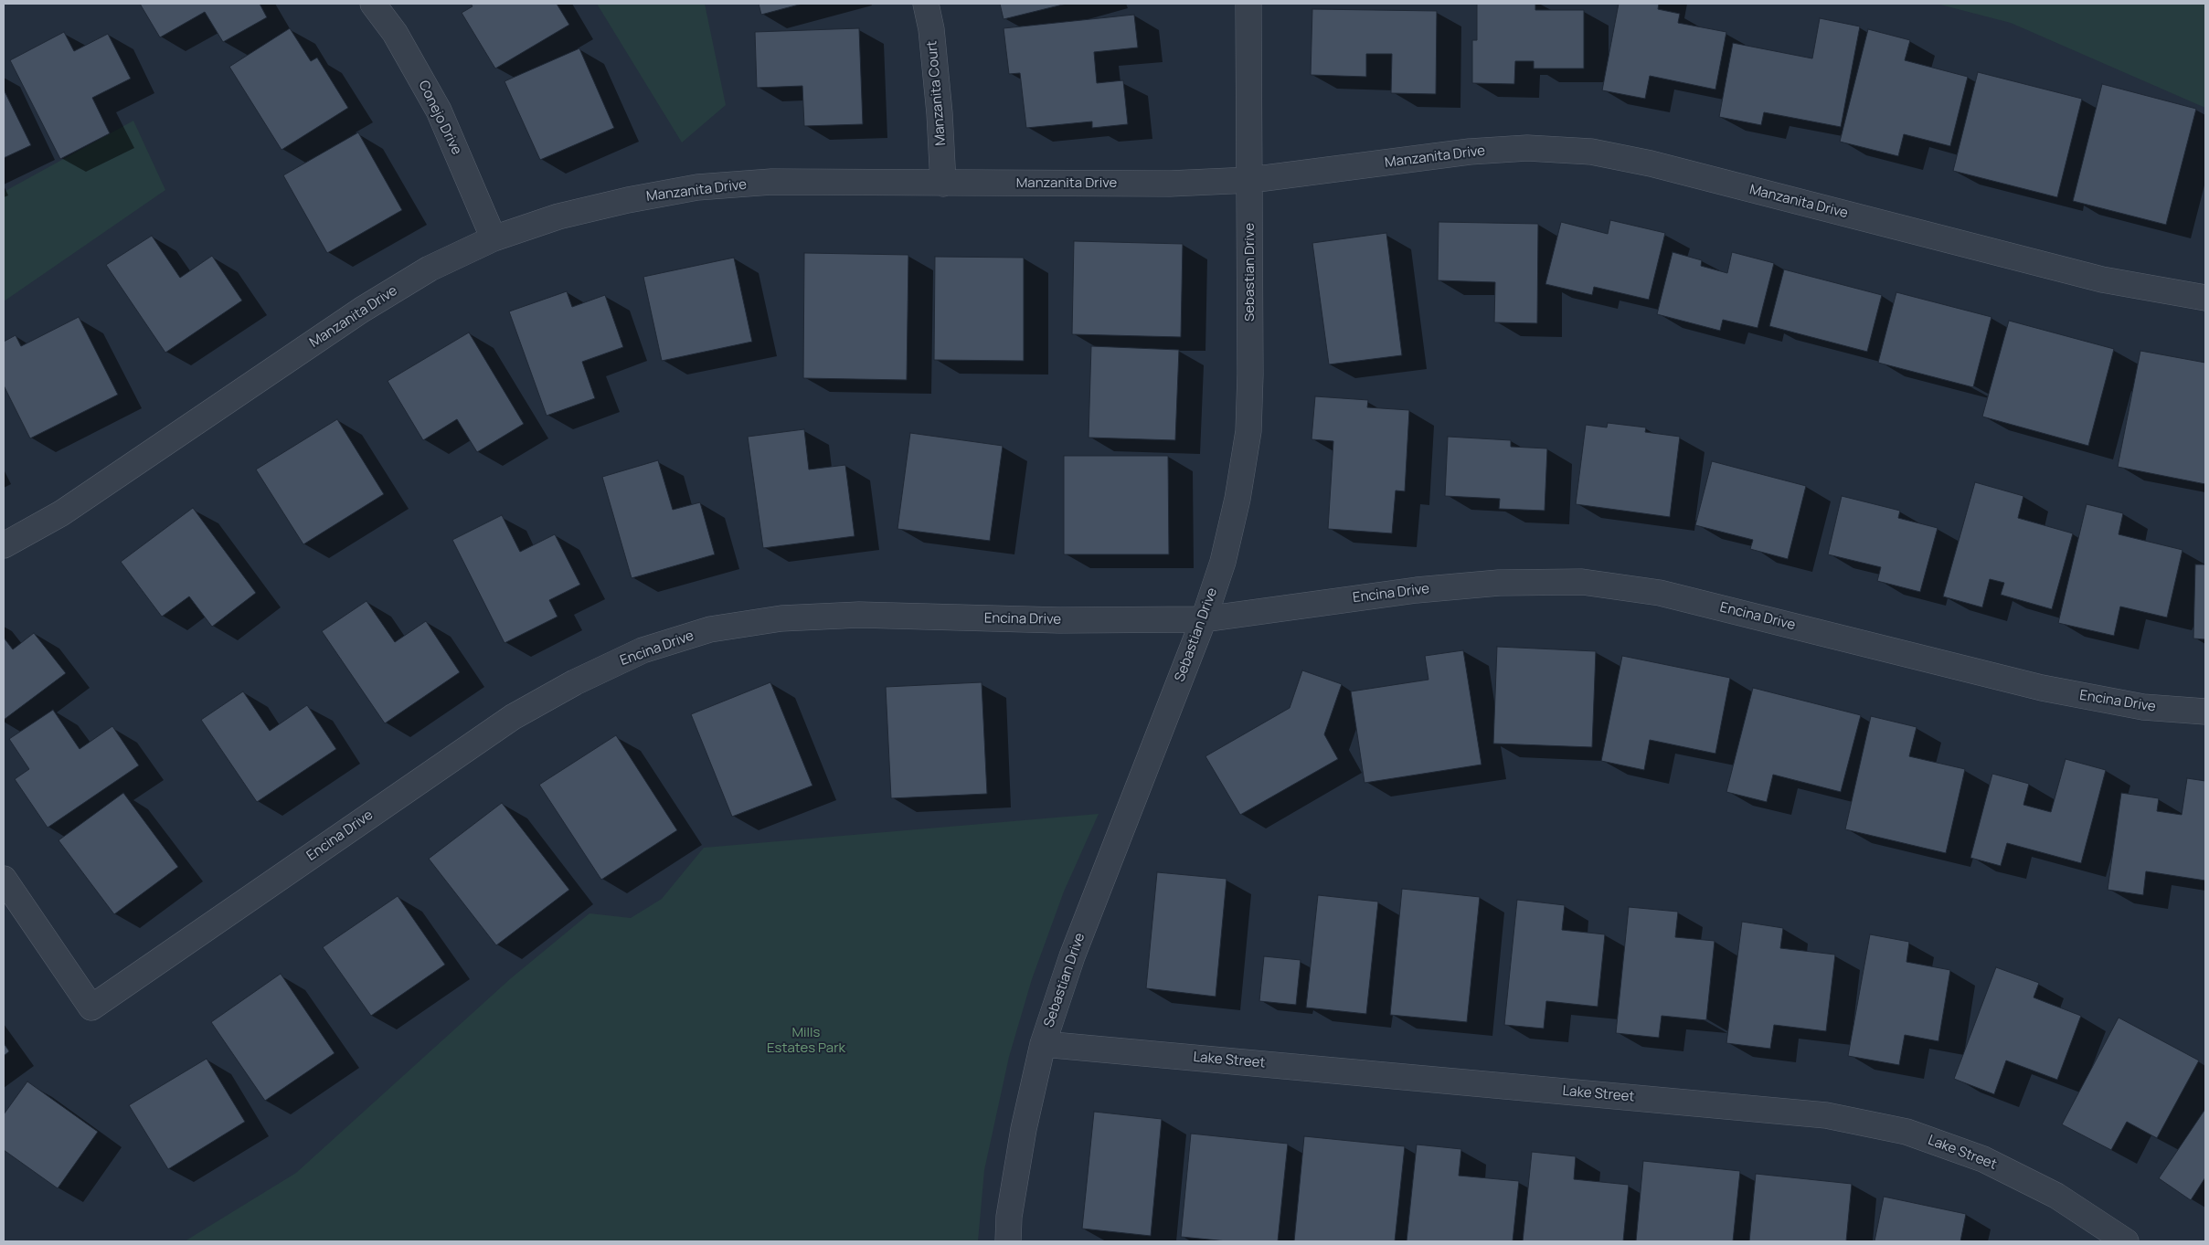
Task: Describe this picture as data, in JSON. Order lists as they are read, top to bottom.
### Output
{
  "streets": {
    "street": [
      "Manzanita Court",
      "Conejo Drive",
      "Manzanita Drive",
      "Sebastian Drive",
      "Encina Drive",
      "Lake Street"
    ]
  },
  "crossings": [
    ["Manzanita Court", "Manzanita Drive"],
    ["Conejo Drive", "Manzanita Drive"],
    ["Manzanita Drive", "Sebastian Drive"],
    ["Sebastian Drive", "Encina Drive"],
    ["Sebastian Drive", "Lake Street"]
  ],
  "parks": ["Mills Estates Park"]
}
